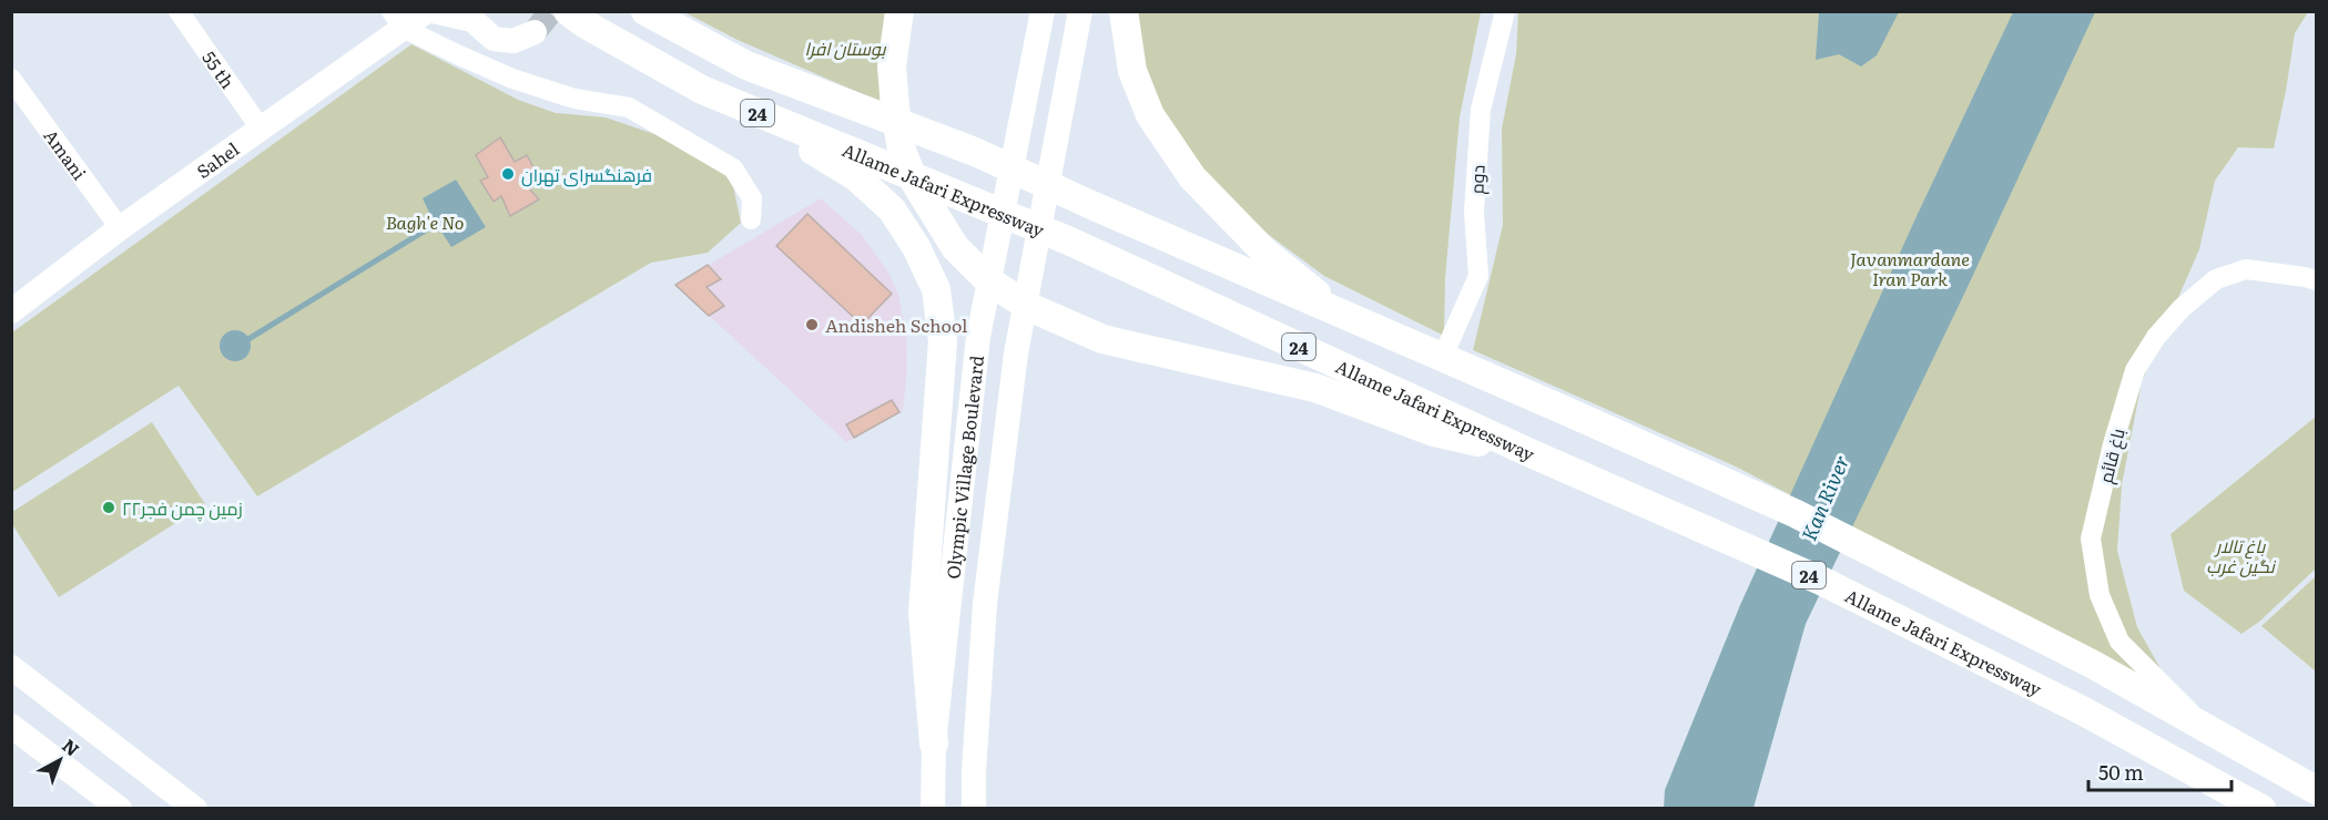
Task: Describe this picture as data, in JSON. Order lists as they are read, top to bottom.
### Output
{
  "streets": {
    "highway": ["24", "Allame Jafari Expressway"],
    "main road": ["Sahel", "Olympic Village Boulevard"],
    "street": [
      "55 th",
      "Amani",
      "دوم",
      "باغ قائم"
    ]
  },
  "crossings": [
    ["55 th", "Sahel"],
    ["24", "باغ قائم"],
    ["Amani", "Sahel"]
  ],
  "water": ["Kan River"],
  "parks": [
    "بوستان افرا",
    "Bagh'e No",
    "Javanmardane Iran Park",
    "باغ تالار نگین غرب"
  ],
  "places": ["فرهنگسرای تهران", "Andisheh School", "زمین چمن فجر۲۲"],
  "scale_bar": "50 m",
  "north": "top right"
}
